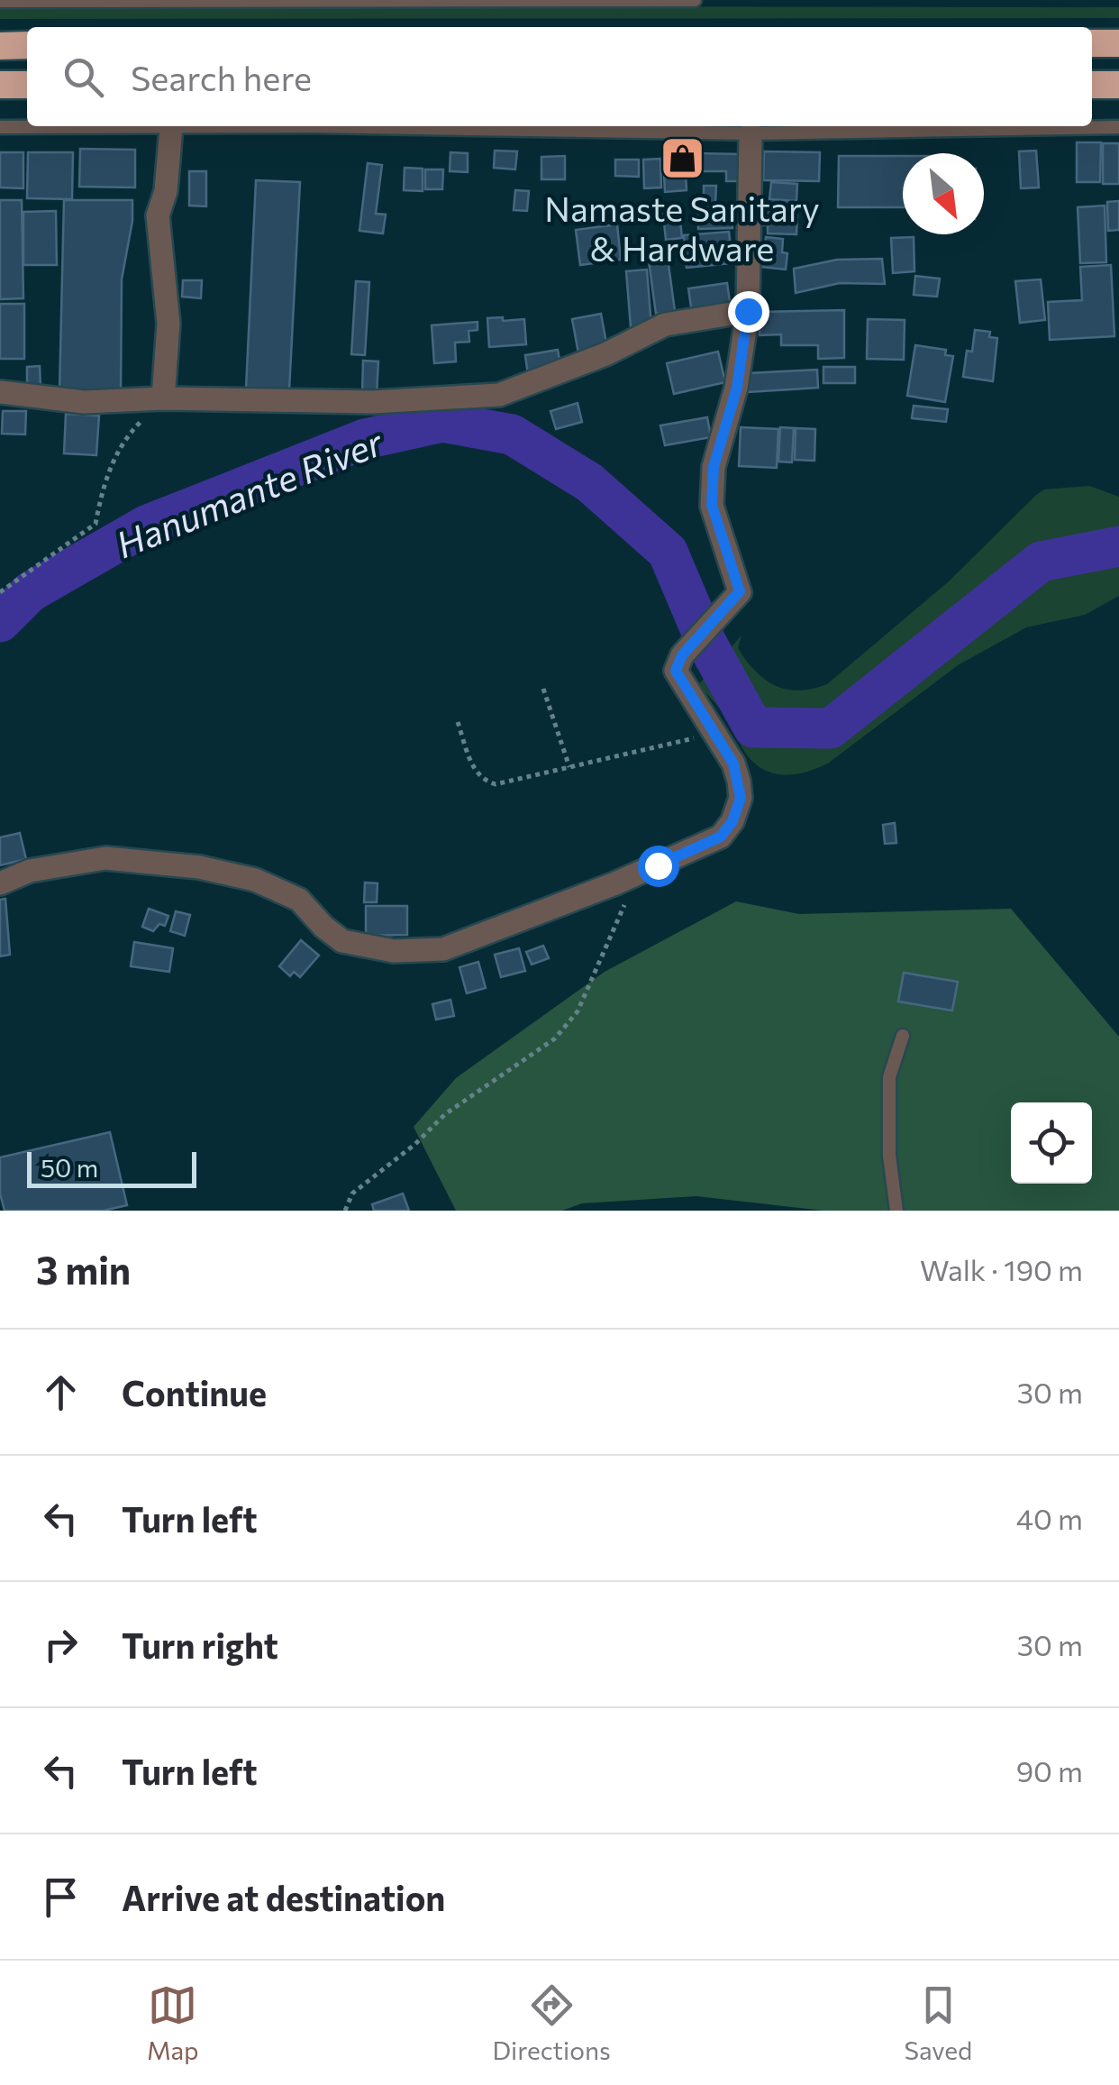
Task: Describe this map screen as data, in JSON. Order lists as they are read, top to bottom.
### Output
{
  "water": ["Hanumante River"],
  "places": {
    "shop": ["Namaste Sanitary & Hardware"]
  },
  "scale_bar": "50 m",
  "north": "bottom right",
  "page": {
    "search": "Search here",
    "scale": "50 m",
    "heading": ["3 min", "Walk · 190 m"],
    "list": [
      ["Continue", "30 m"],
      ["Turn left", "40 m"],
      ["Turn right", "30 m"],
      ["Turn left", "90 m"],
      "Arrive at destination"
    ],
    "nav": ["Map", "Directions", "Saved"]
  }
}
